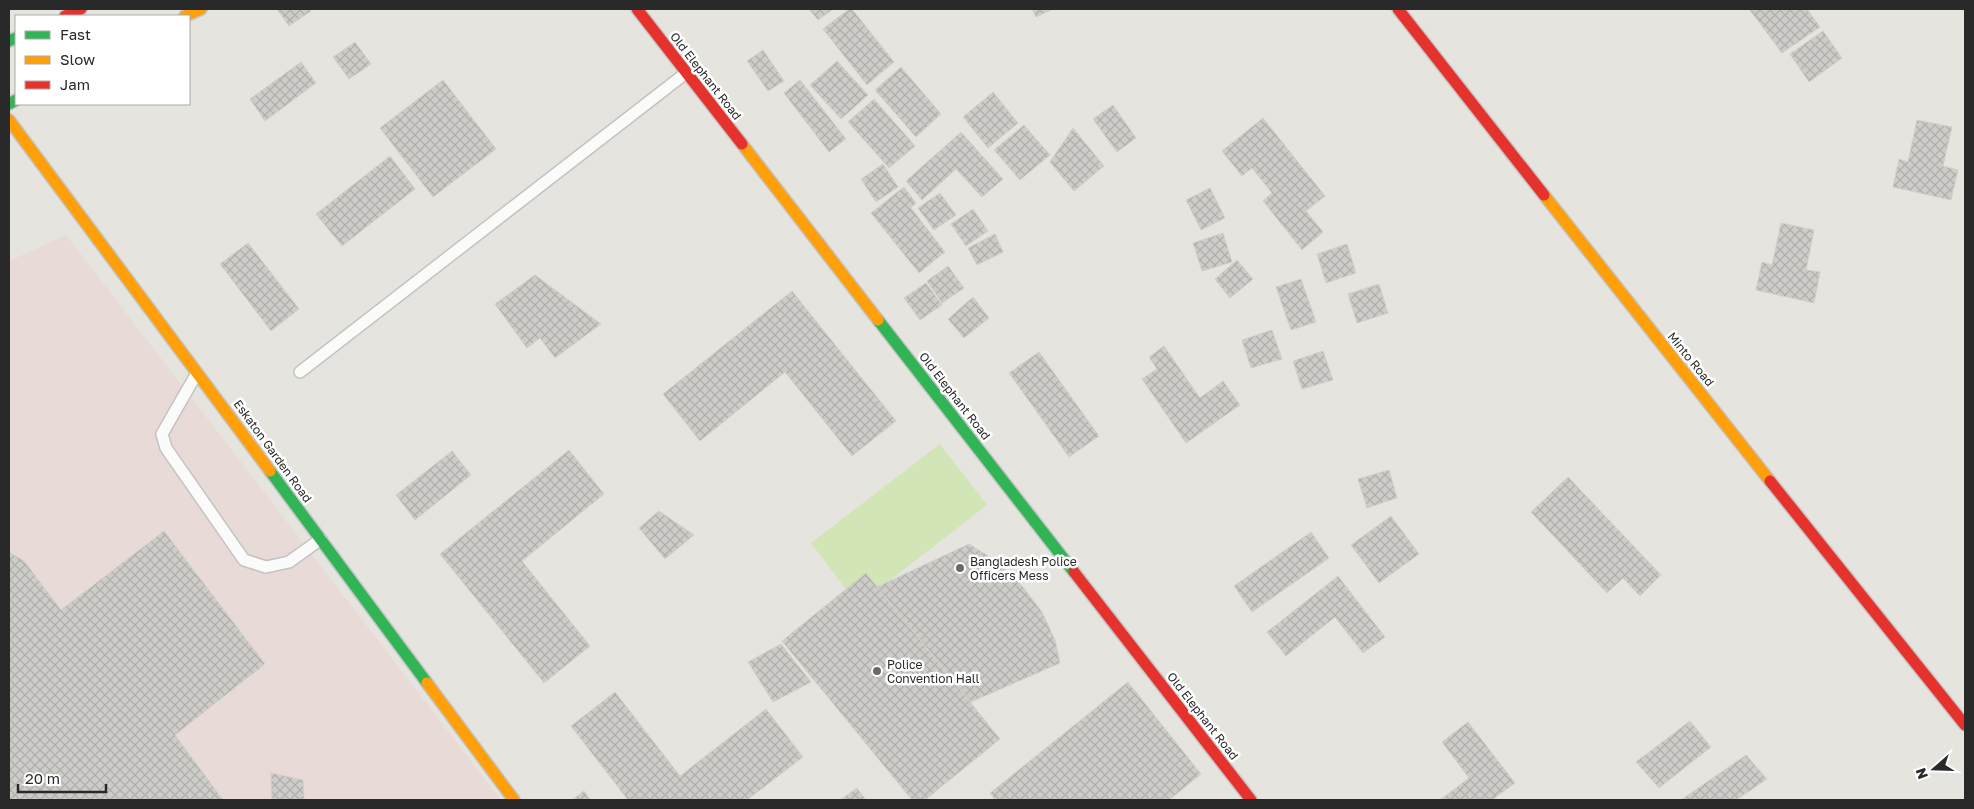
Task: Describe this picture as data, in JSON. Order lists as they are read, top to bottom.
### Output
{
  "streets": {
    "main road": ["Old Elephant Road", "Minto Road", "Eskaton Garden Road"]
  },
  "places": ["Bangladesh Police Officers Mess", "Police Convention Hall"],
  "legend": ["Fast", "Slow", "Jam"],
  "scale_bar": "20 m",
  "north": "left"
}
